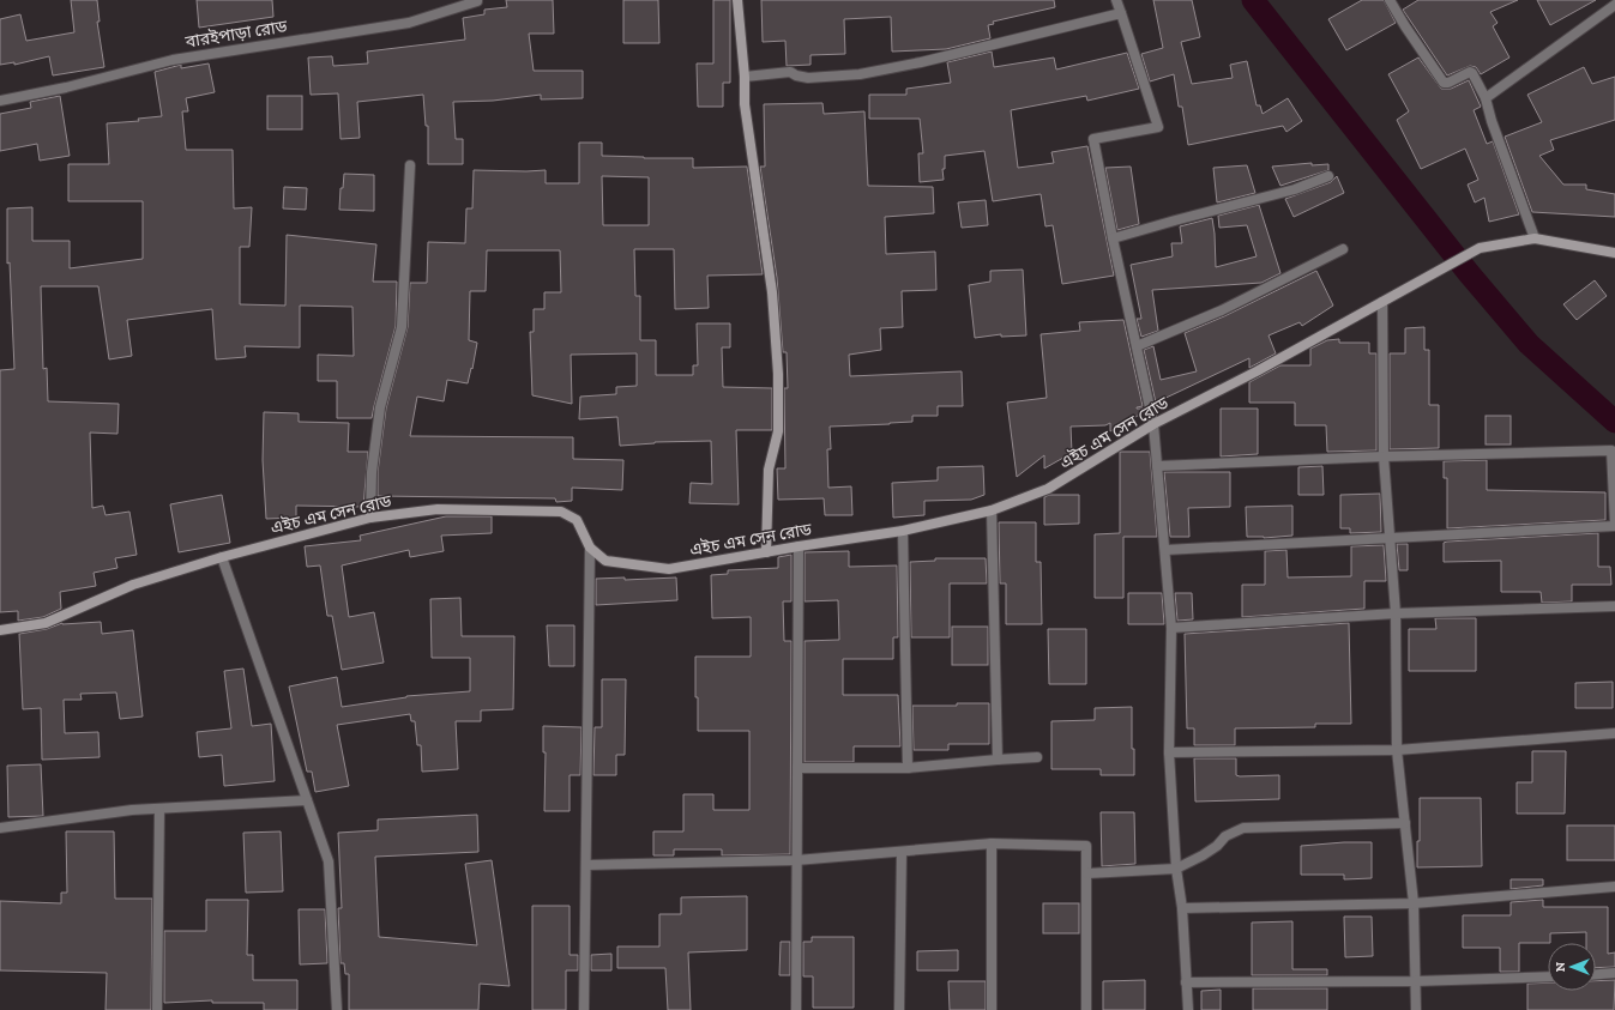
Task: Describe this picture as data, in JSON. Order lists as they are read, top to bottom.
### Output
{
  "streets": {
    "main road": ["এইচ এম সেন রোড"],
    "street": ["বারইপাড়া রোড"]
  },
  "north": "left"
}
